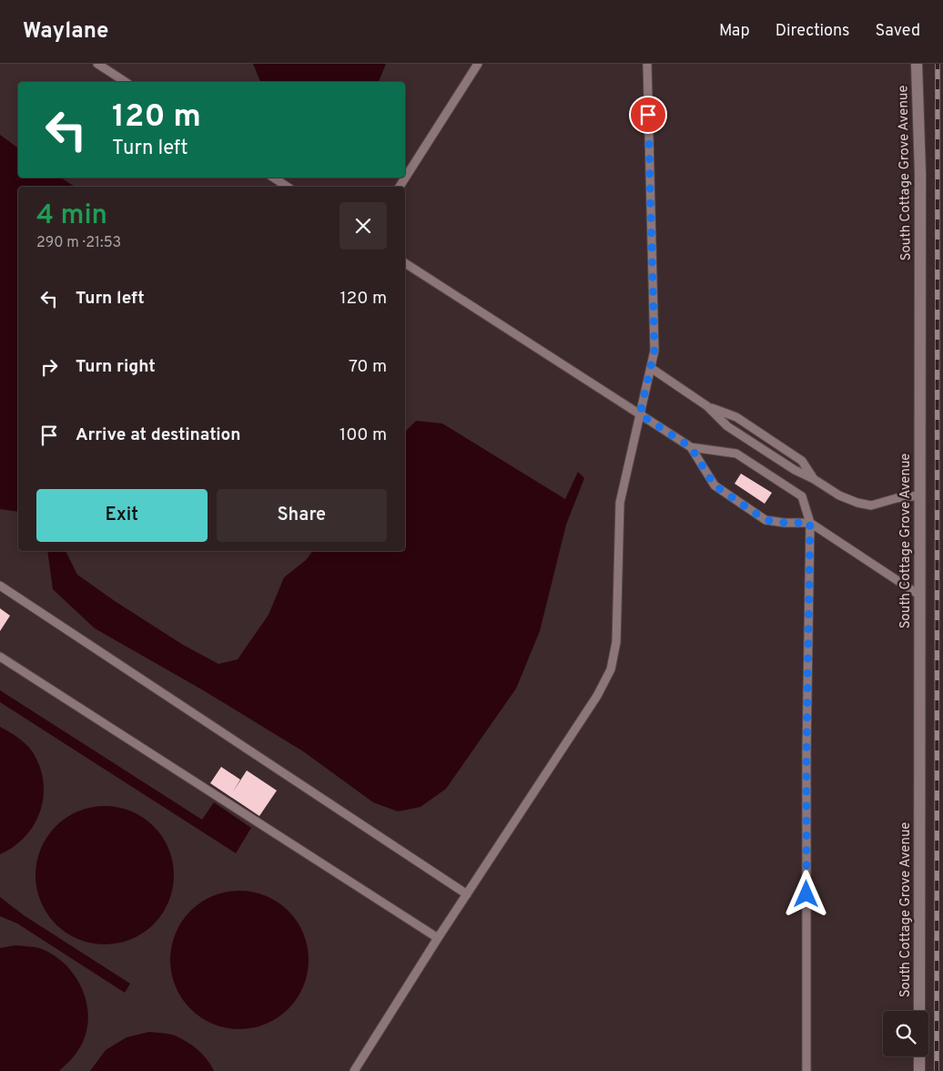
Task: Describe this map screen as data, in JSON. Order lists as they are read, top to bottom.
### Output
{
  "streets": {
    "street": ["South Cottage Grove Avenue"]
  },
  "page": {
    "header": "Waylane",
    "nav": ["Map", "Directions", "Saved"],
    "turn": ["120 m", "Turn left"],
    "heading": ["4 min", "290 m · 21:53"],
    "list": [
      {
        "name": "Turn left",
        "value": "120 m"
      },
      {
        "name": "Turn right",
        "value": "70 m"
      },
      {
        "name": "Arrive at destination",
        "value": "100 m"
      }
    ],
    "buttons": ["Exit", "Share"]
  }
}
